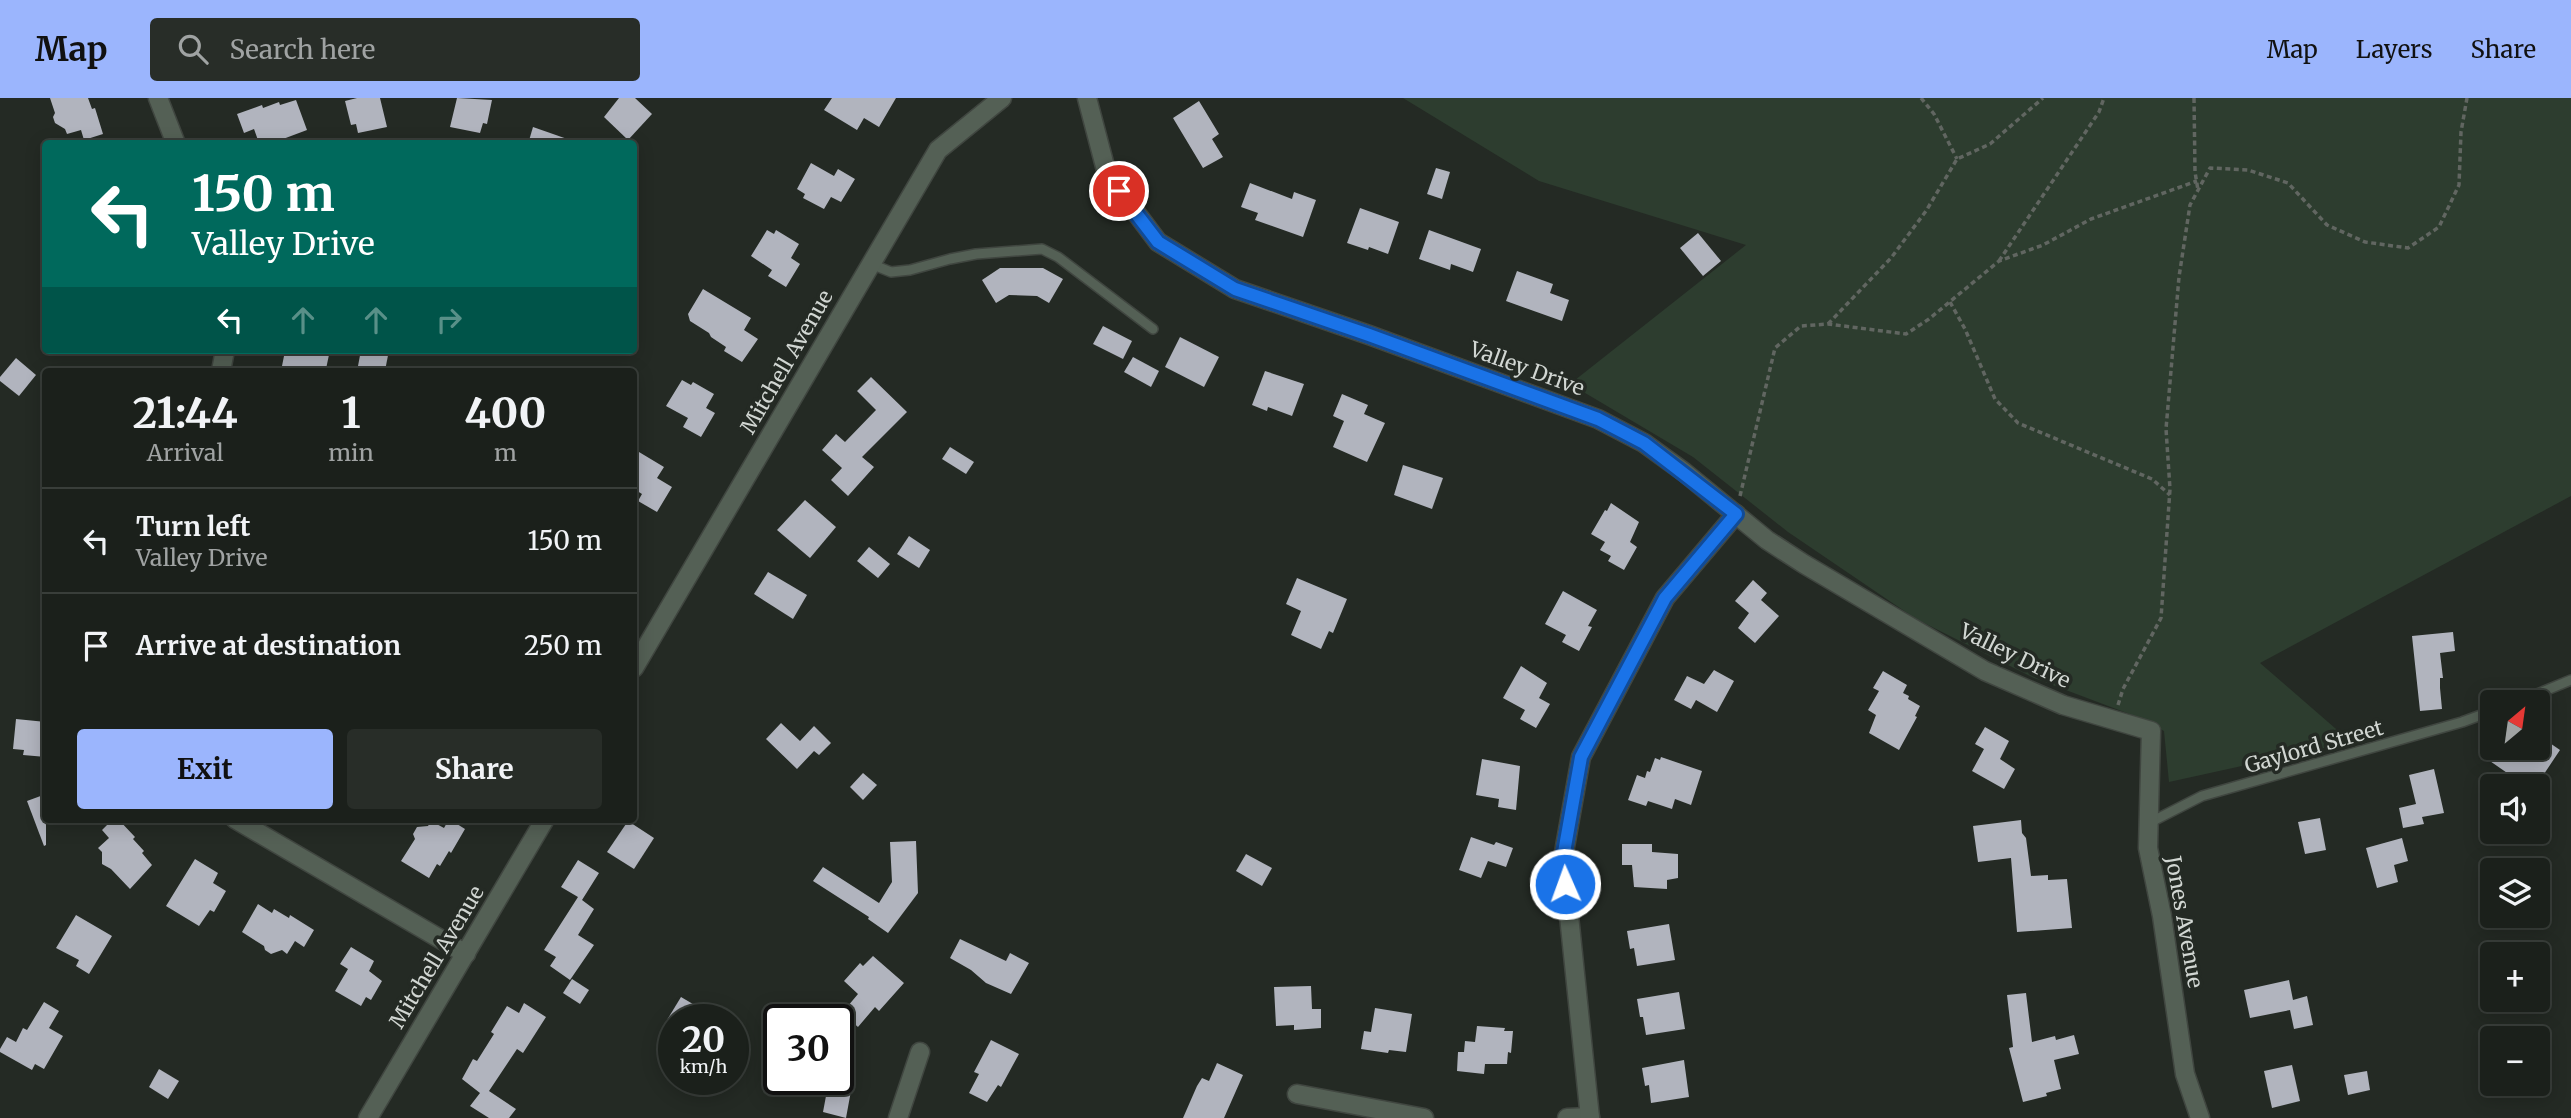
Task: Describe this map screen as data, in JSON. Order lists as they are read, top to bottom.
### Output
{
  "streets": {
    "street": ["Mitchell Avenue", "Valley Drive", "Jones Avenue"],
    "lane": ["Gaylord Street"]
  },
  "crossings": [
    ["Valley Drive", "Jones Avenue"],
    ["Gaylord Street", "Jones Avenue"]
  ],
  "north": "top right",
  "page": {
    "header": "Map",
    "search": "Search here",
    "nav": ["Map", "Layers", "Share"],
    "turn": ["150 m", "Valley Drive"],
    "eta": [
      "21:44",
      "Arrival",
      "1",
      "min",
      "400",
      "m"
    ],
    "list": [
      {
        "name": "Turn left",
        "note": "Valley Drive",
        "value": "150 m"
      },
      {
        "name": "Arrive at destination",
        "value": "250 m"
      }
    ],
    "map_buttons": ["+", "−"],
    "buttons": ["Exit", "Share"],
    "speed": "20 km/h",
    "limit": "30"
  }
}
